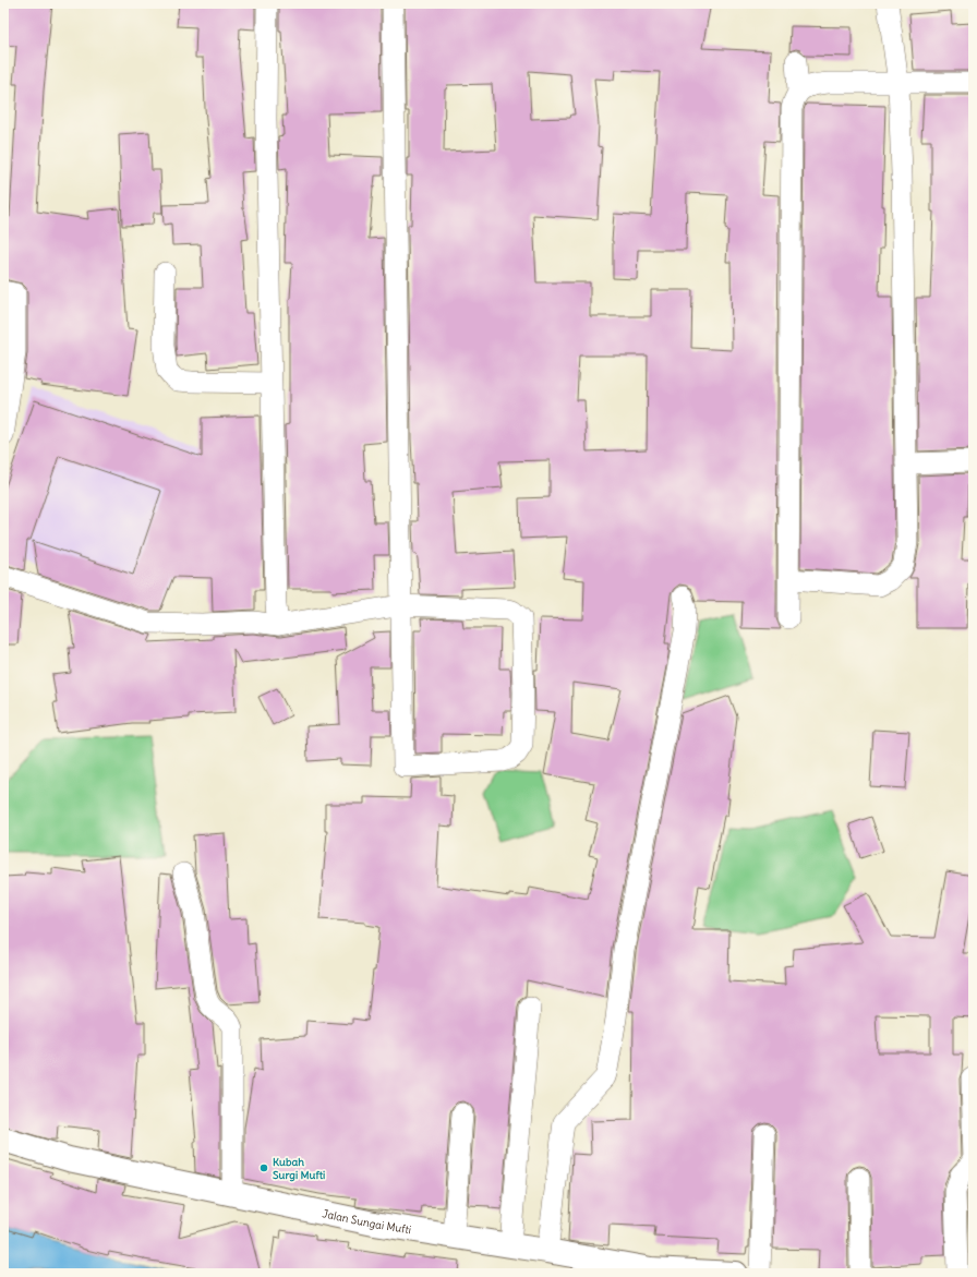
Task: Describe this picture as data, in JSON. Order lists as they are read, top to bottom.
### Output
{
  "streets": {
    "street": ["Jalan Sungai Mufti"]
  },
  "places": ["Kubah Surgi Mufti"]
}
